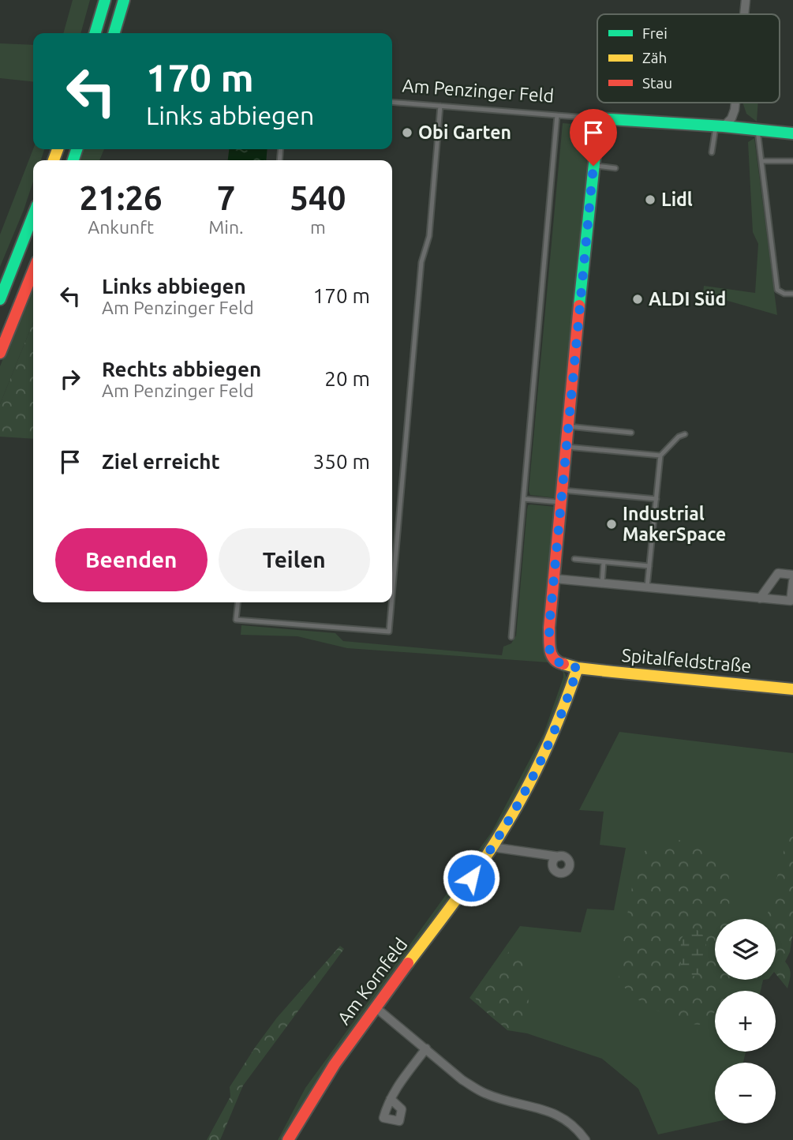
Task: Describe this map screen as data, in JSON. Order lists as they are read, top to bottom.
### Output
{
  "streets": {
    "main road": ["Am Penzinger Feld", "Spitalfeldstraße", "Am Kornfeld"]
  },
  "crossings": [
    ["Spitalfeldstraße", "Am Kornfeld"]
  ],
  "places": [
    "Obi Garten",
    "Lidl",
    "ALDI Süd",
    "Industrial MakerSpace"
  ],
  "legend": ["Frei", "Zäh", "Stau"],
  "page": {
    "turn": ["170 m", "Links abbiegen"],
    "eta": [
      "21:26",
      "Ankunft",
      "7",
      "Min.",
      "540",
      "m"
    ],
    "list": [
      {
        "name": "Links abbiegen",
        "note": "Am Penzinger Feld",
        "value": "170 m"
      },
      {
        "name": "Rechts abbiegen",
        "note": "Am Penzinger Feld",
        "value": "20 m"
      },
      {
        "name": "Ziel erreicht",
        "value": "350 m"
      }
    ],
    "buttons": ["Beenden", "Teilen"],
    "map_buttons": ["+", "−"]
  }
}
